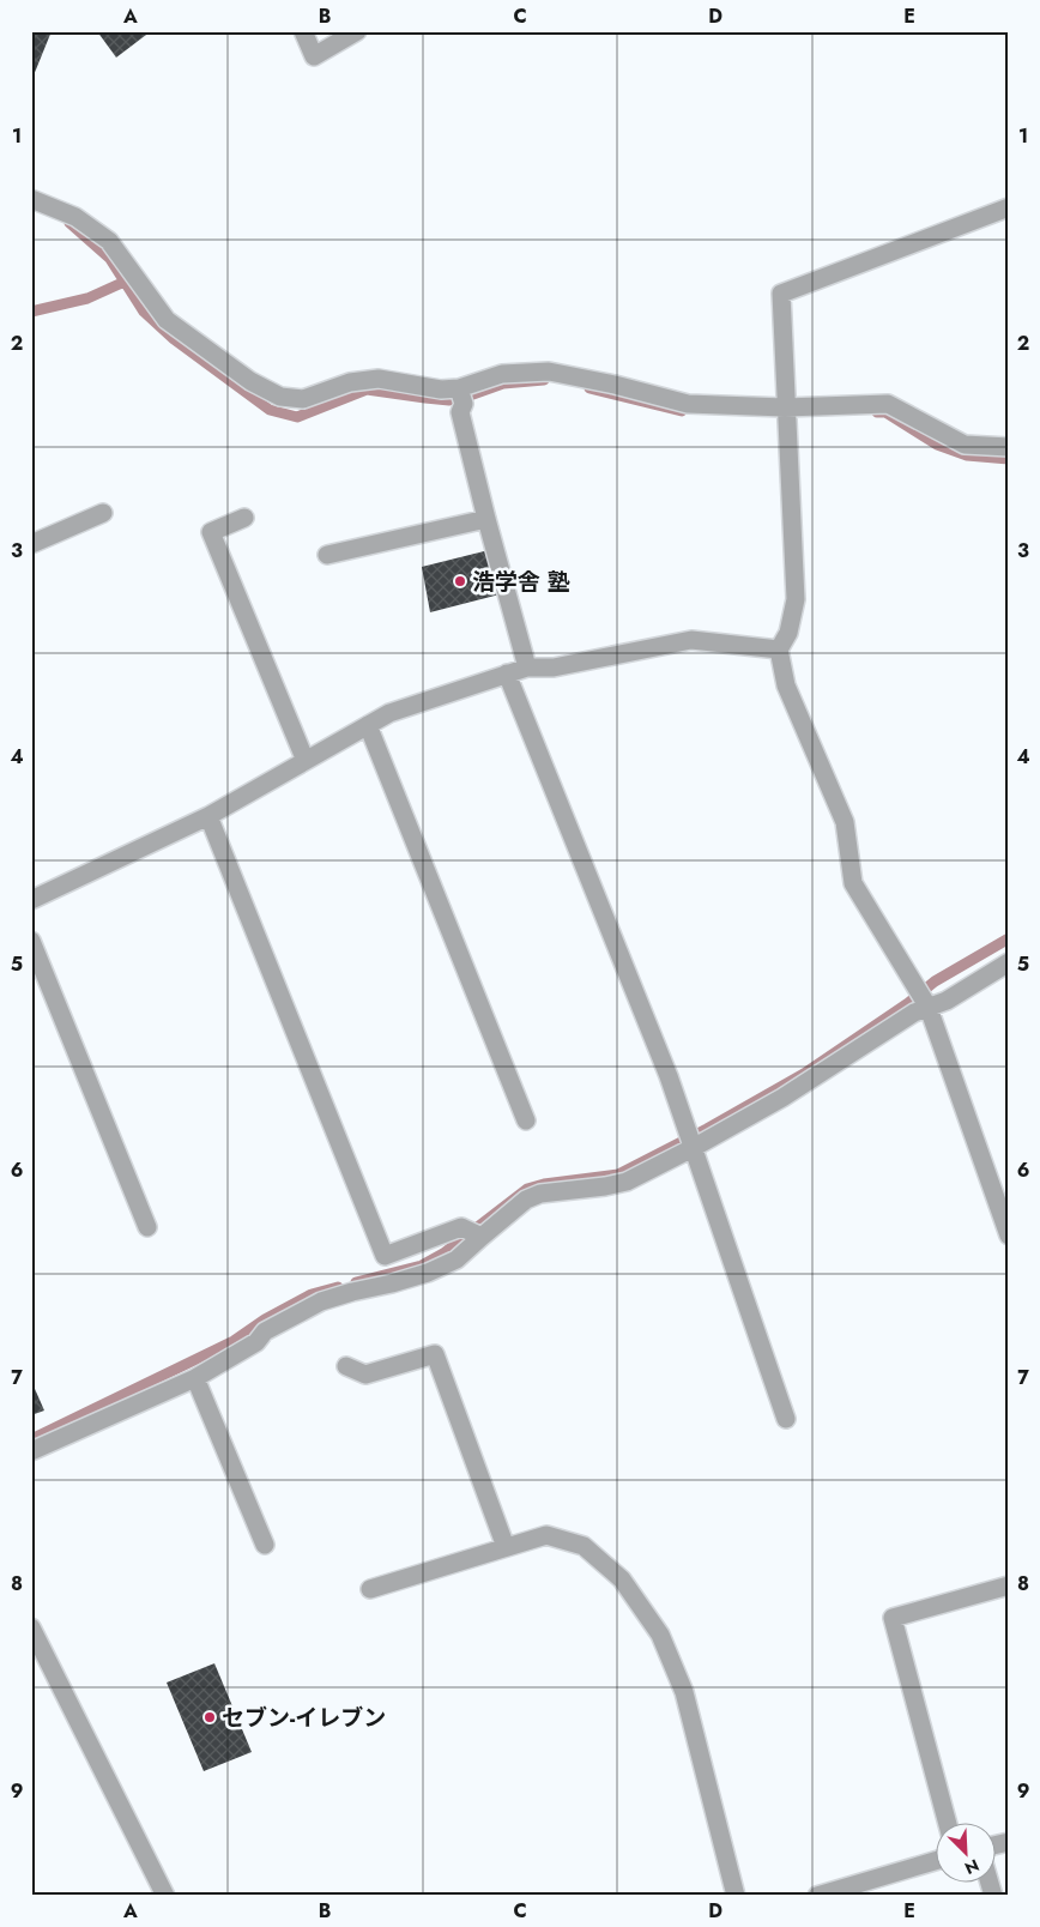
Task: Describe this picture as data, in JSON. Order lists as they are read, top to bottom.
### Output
{
  "places": ["浩学舎 塾", "セブン-イレブン"],
  "north": "bottom right",
  "grid": {
    "columns": [
      "A",
      "B",
      "C",
      "D",
      "E"
    ],
    "rows": [
      "1",
      "2",
      "3",
      "4",
      "5",
      "6",
      "7",
      "8",
      "9"
    ]
  }
}
